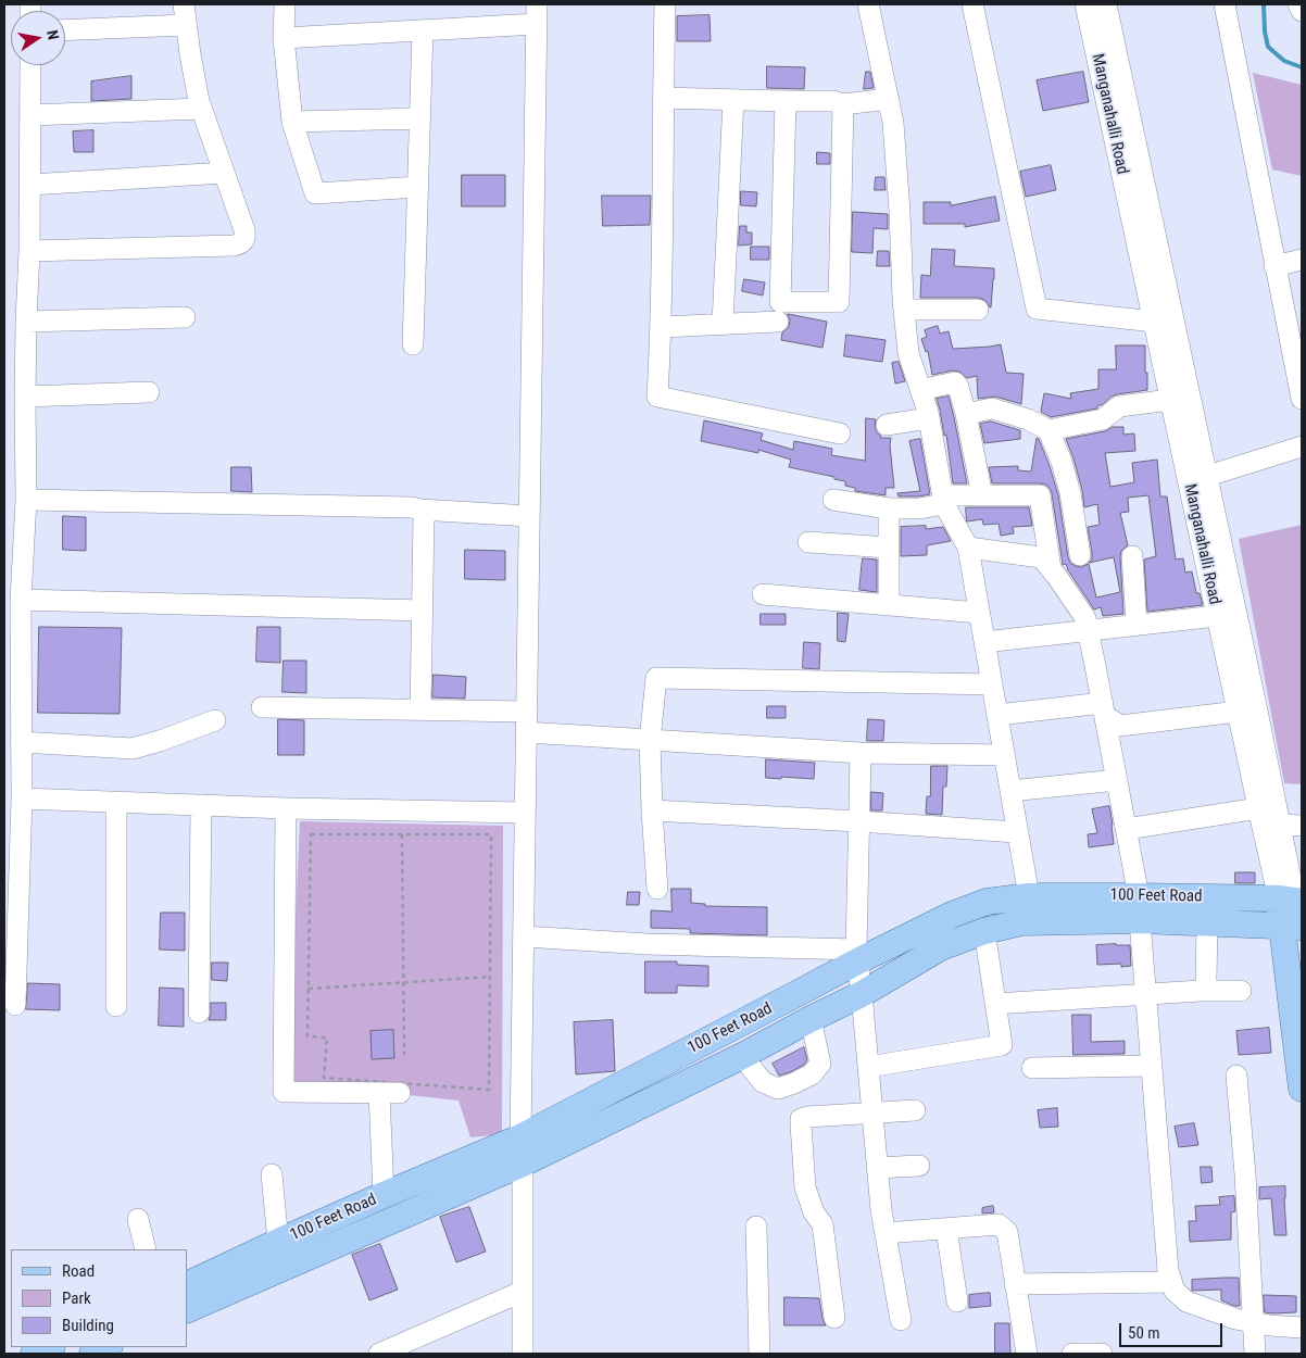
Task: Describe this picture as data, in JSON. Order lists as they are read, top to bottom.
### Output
{
  "streets": {
    "main road": ["Manganahalli Road", "100 Feet Road"]
  },
  "crossings": [
    ["Manganahalli Road", "100 Feet Road"]
  ],
  "legend": ["Road", "Park", "Building"],
  "scale_bar": "50 m",
  "north": "right"
}
